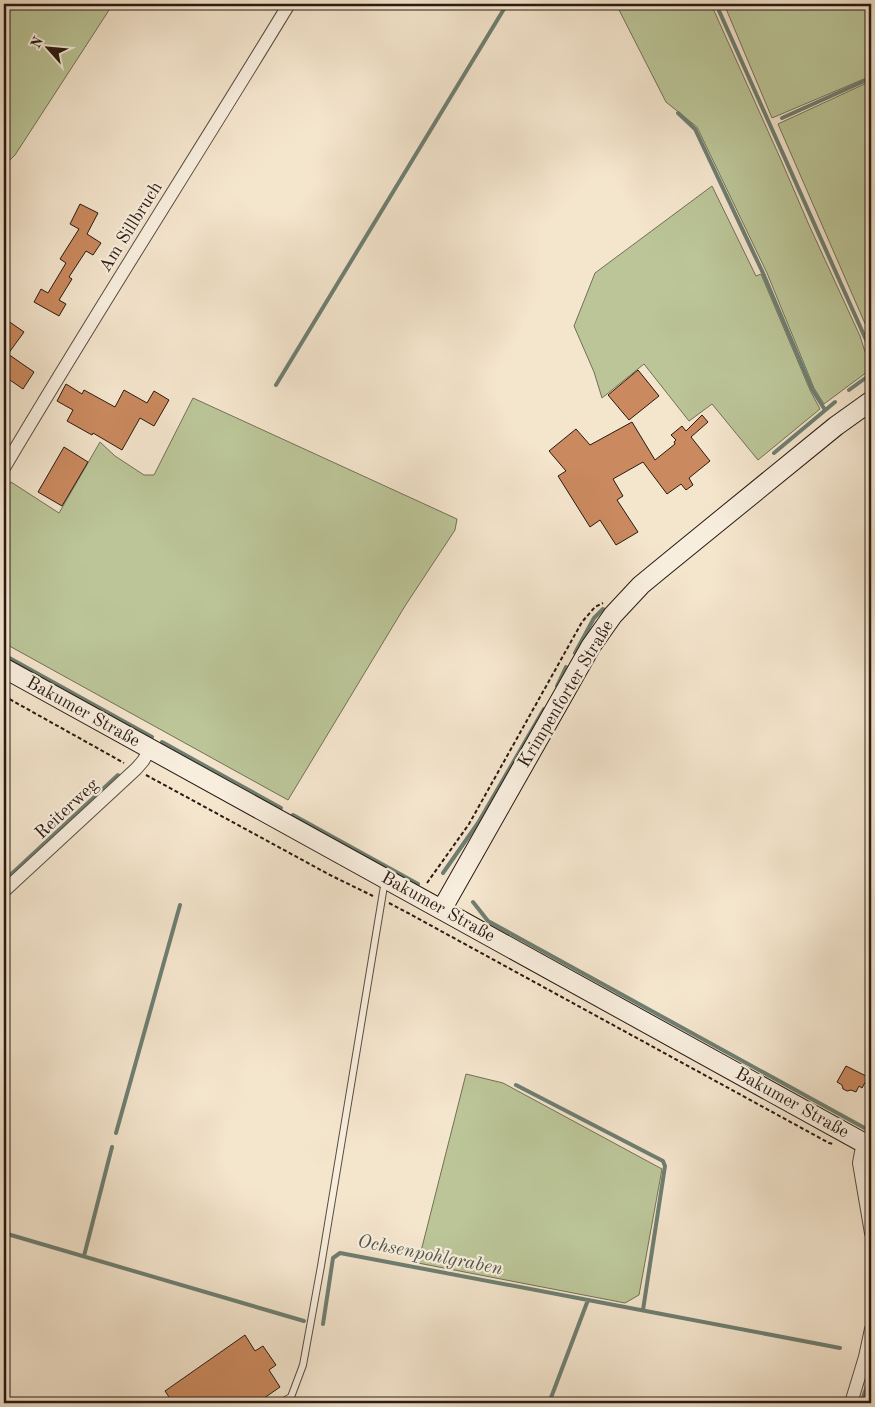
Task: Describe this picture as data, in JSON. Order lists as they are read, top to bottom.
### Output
{
  "streets": {
    "main road": ["Krimpenforter Straße", "Bakumer Straße"],
    "street": ["Am Sillbruch", "Reiterweg"]
  },
  "crossings": [
    ["Krimpenforter Straße", "Bakumer Straße"],
    ["Bakumer Straße", "Reiterweg"]
  ],
  "water": ["Ochsenpohlgraben"],
  "north": "top left"
}
